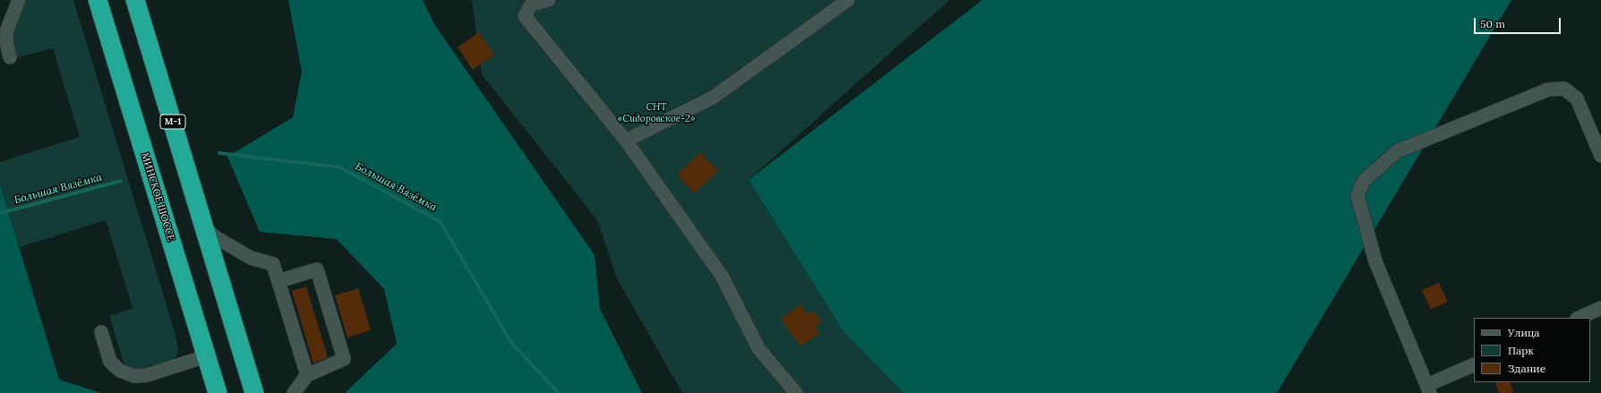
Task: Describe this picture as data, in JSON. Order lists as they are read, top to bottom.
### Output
{
  "streets": {
    "highway": ["М-1", "МИНСКОЕ ШОССЕ"]
  },
  "water": ["Большая Вязёмка"],
  "parks": ["СНТ «Сидоровское-2»"],
  "legend": ["Улица", "Парк", "Здание"],
  "scale_bar": "50 m"
}
